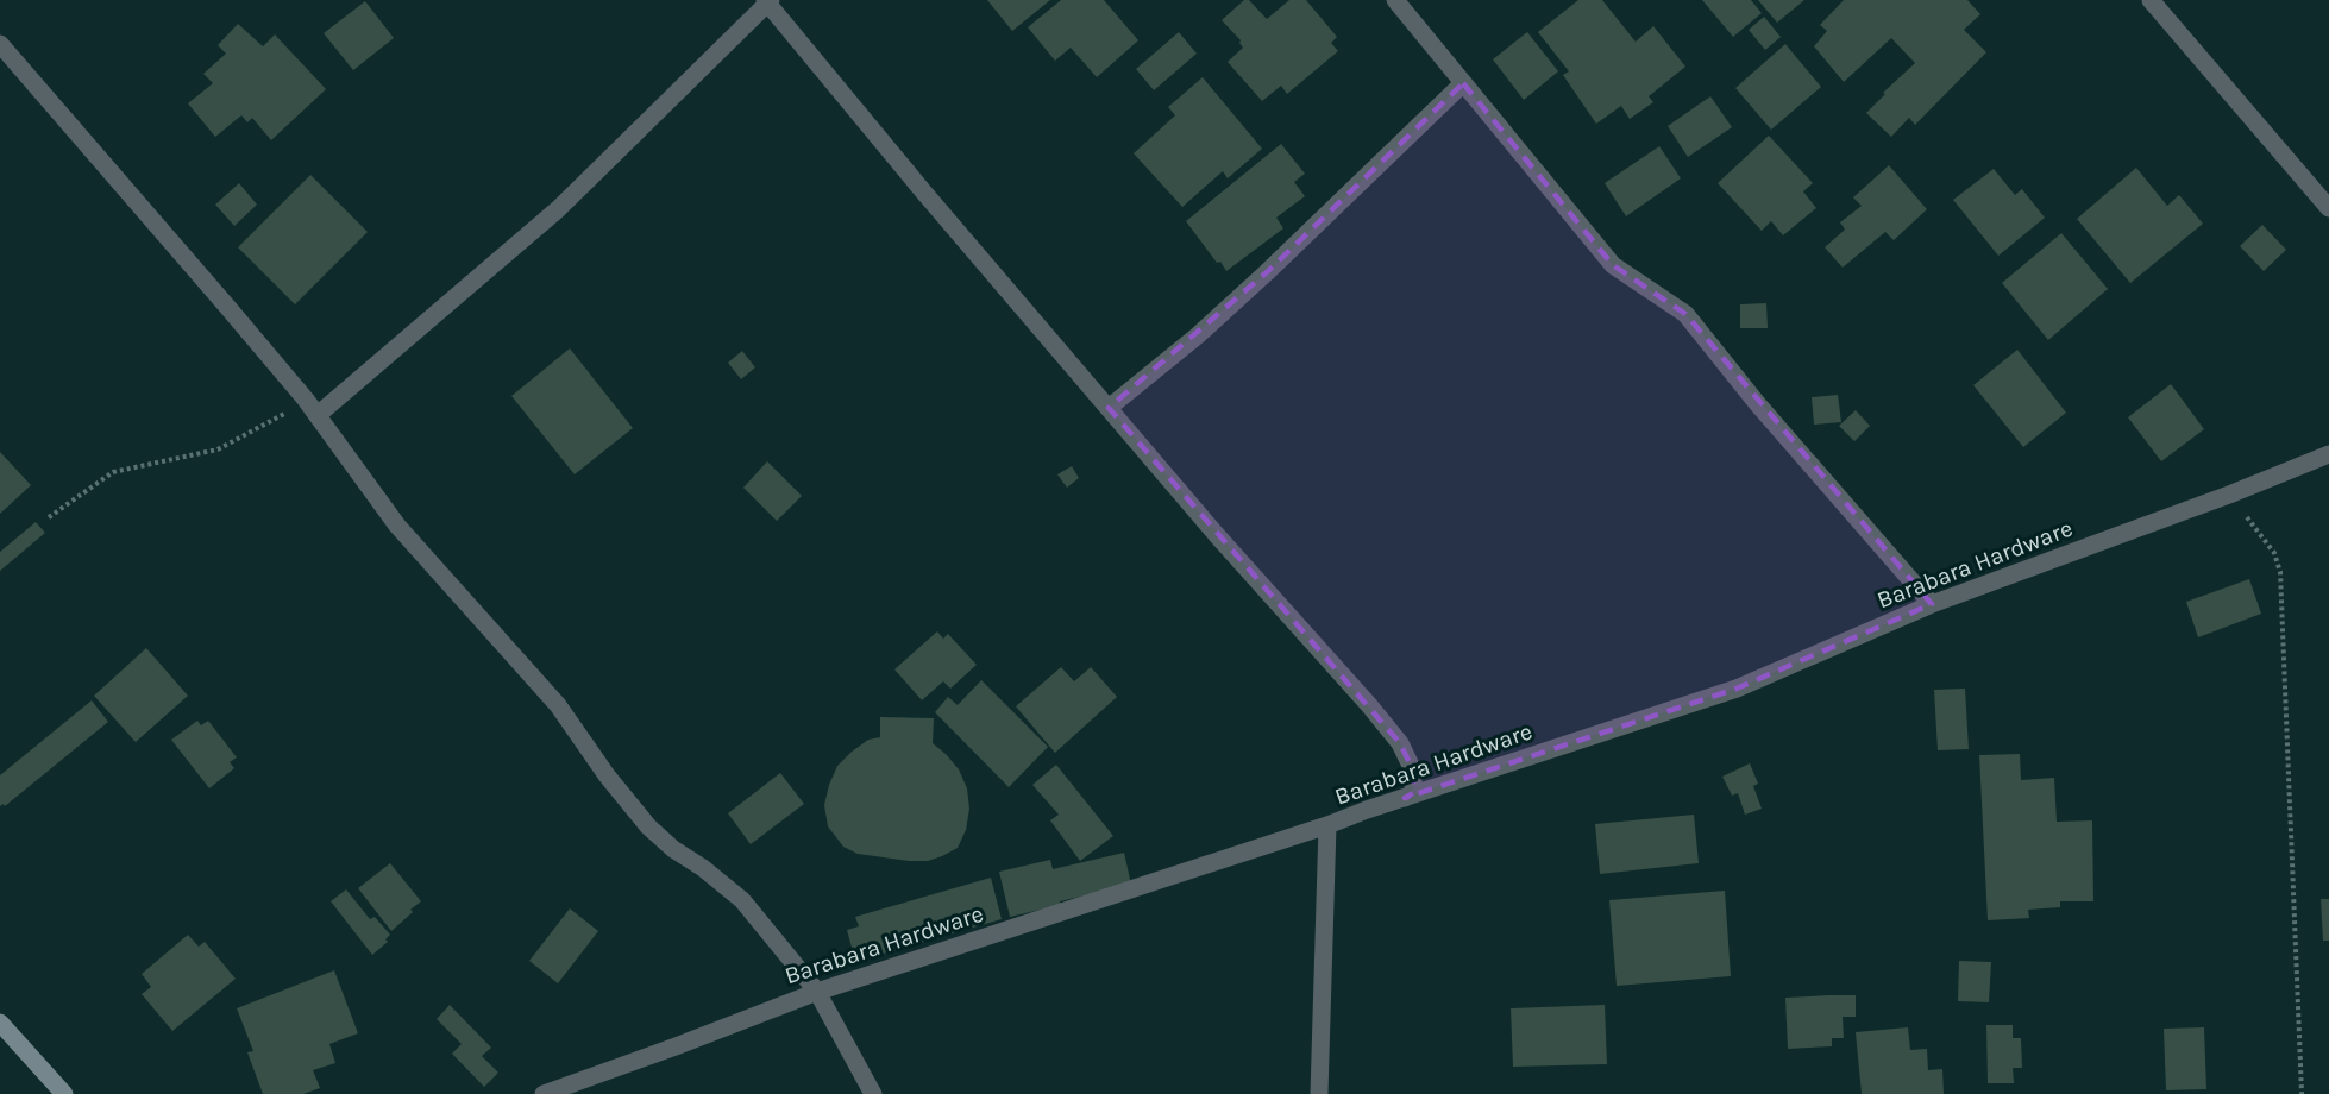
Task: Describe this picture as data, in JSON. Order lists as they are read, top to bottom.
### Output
{
  "streets": {
    "street": ["Barabara Hardware"]
  }
}
